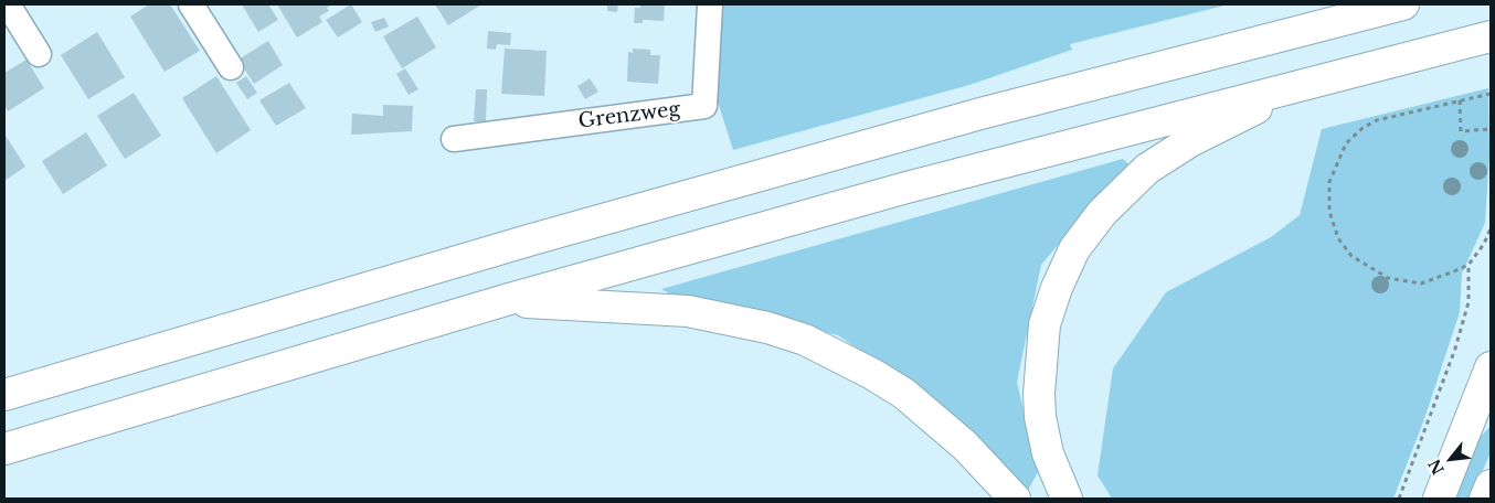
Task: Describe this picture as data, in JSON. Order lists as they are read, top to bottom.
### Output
{
  "streets": {
    "street": ["Grenzweg"]
  },
  "north": "bottom left"
}
